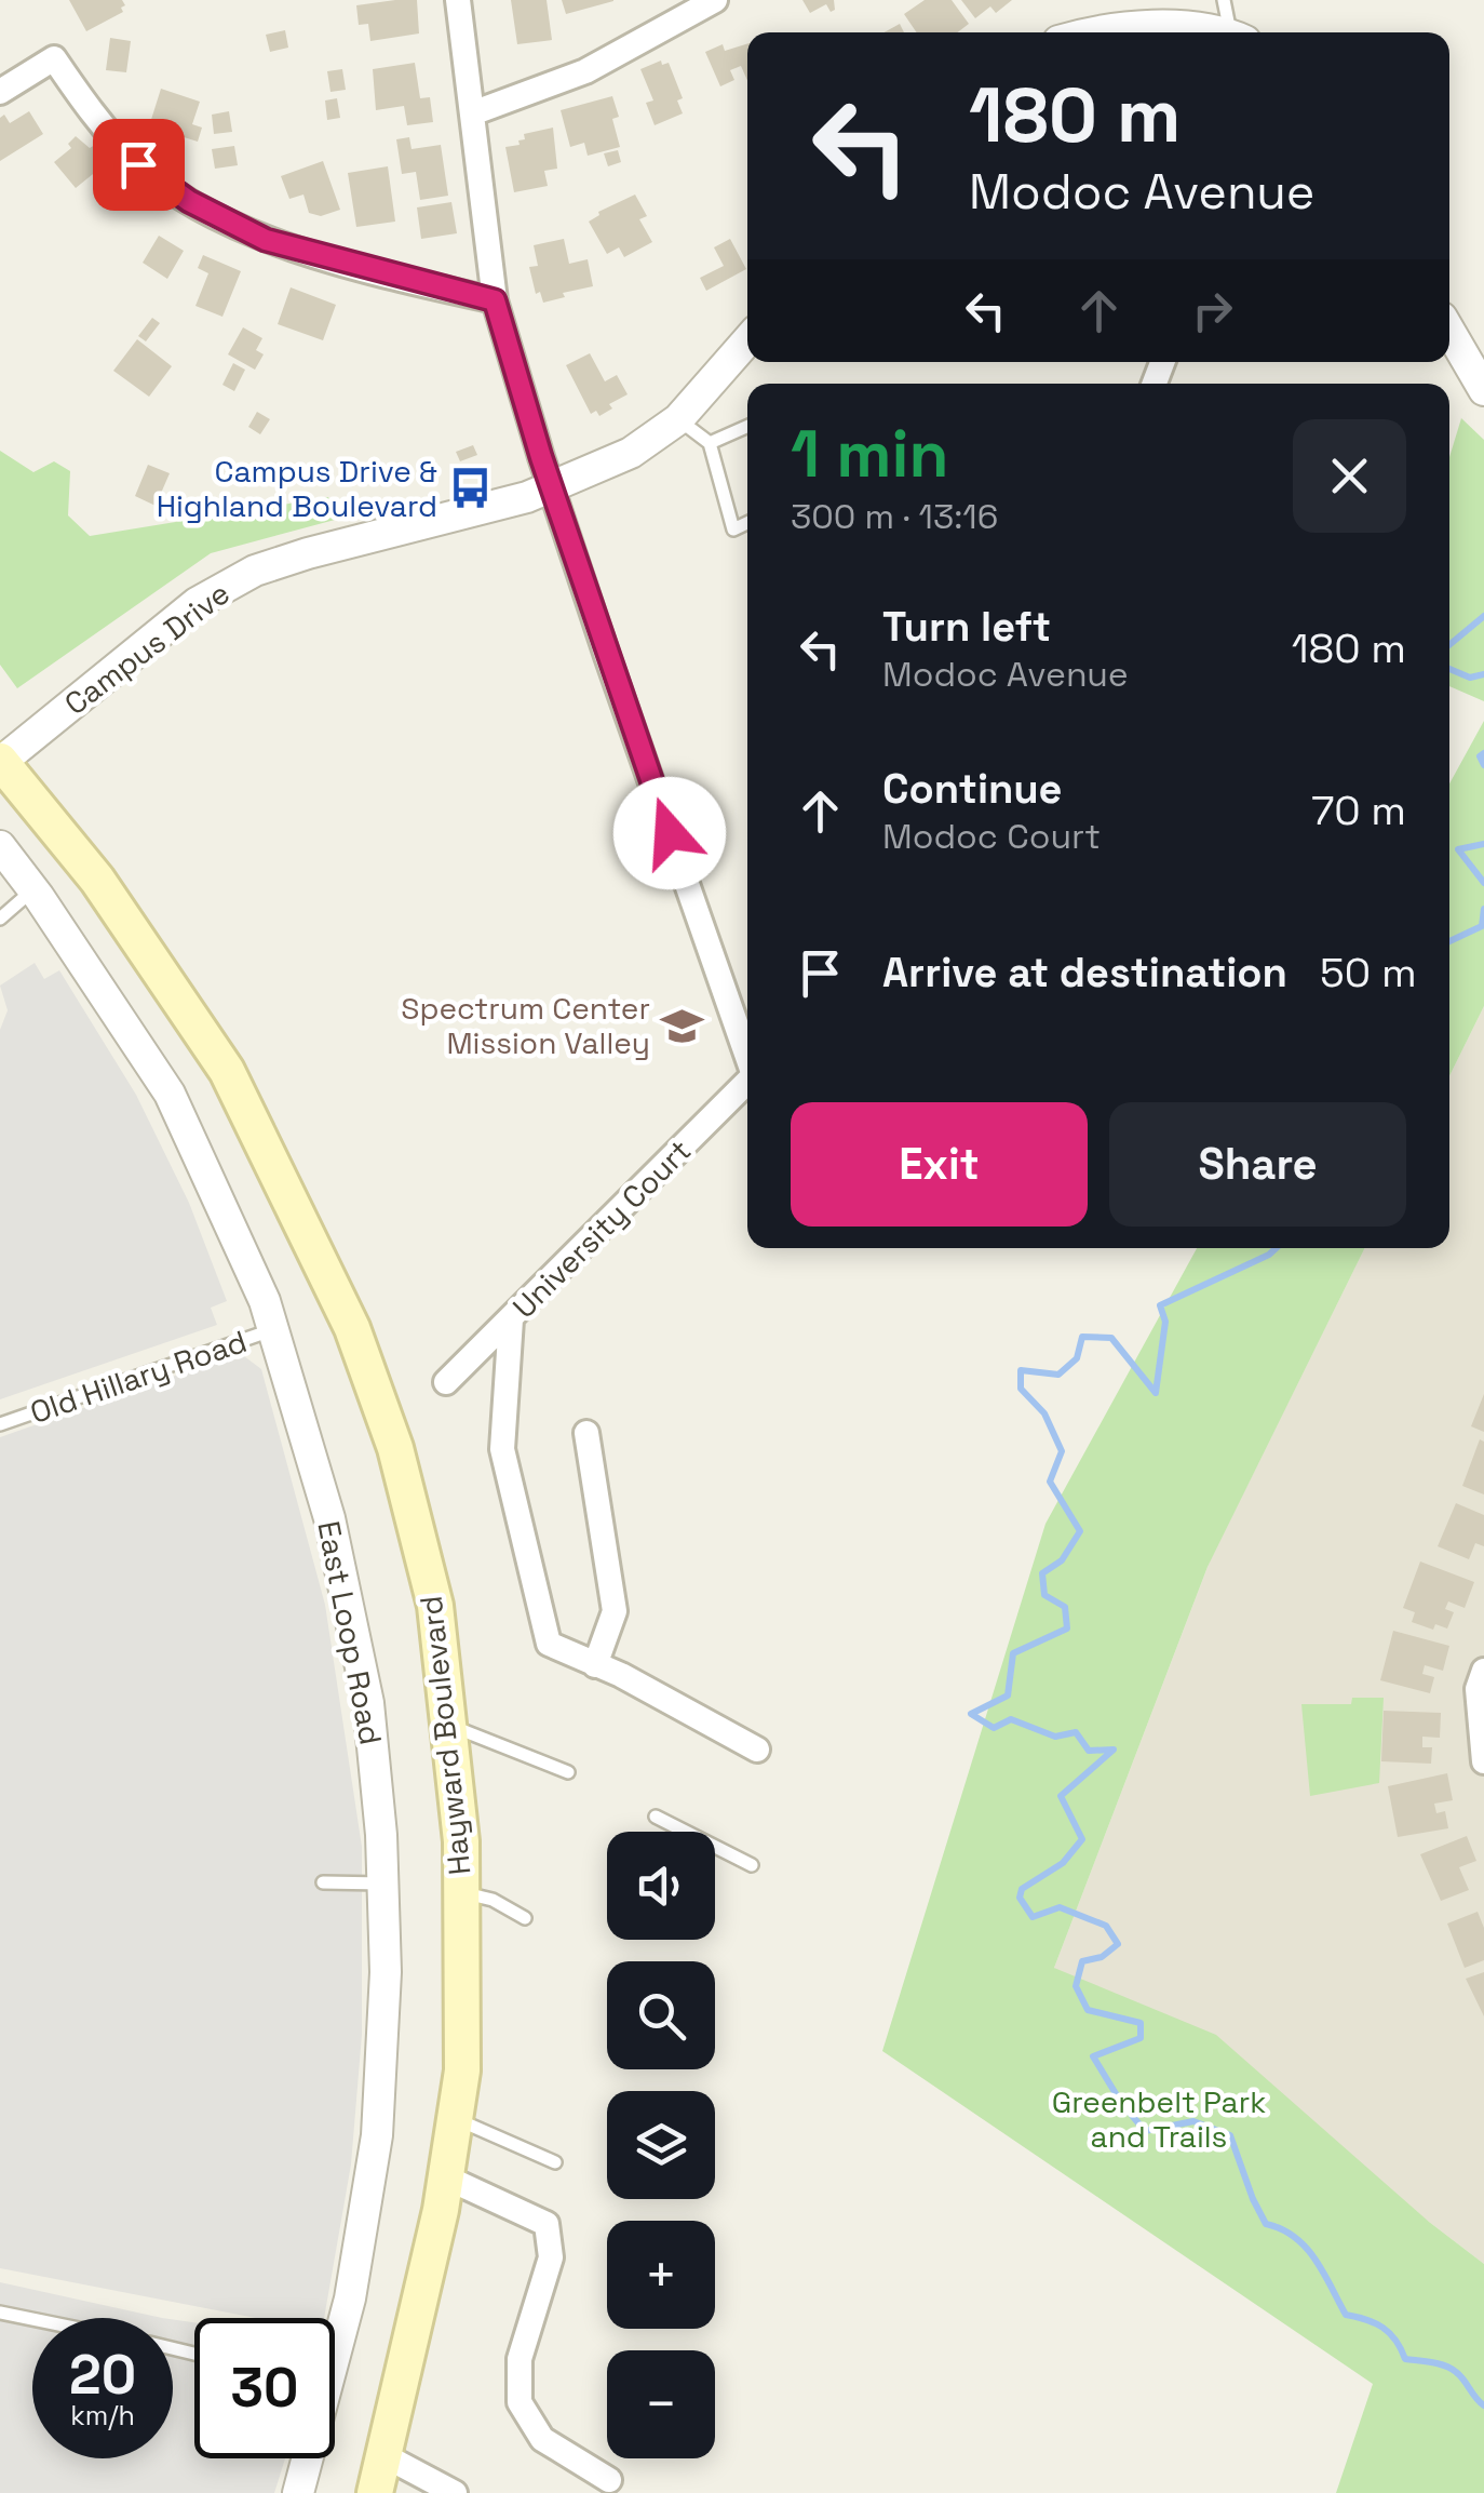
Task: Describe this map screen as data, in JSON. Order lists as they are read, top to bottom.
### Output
{
  "streets": {
    "main road": ["Hayward Boulevard"],
    "street": ["Campus Drive", "University Court", "East Loop Road"],
    "lane": ["Old Hillary Road"]
  },
  "crossings": [
    ["Campus Drive", "Hayward Boulevard"],
    ["Old Hillary Road", "East Loop Road"]
  ],
  "parks": ["Greenbelt Park and Trails"],
  "places": {
    "bus stop": ["Campus Drive & Highland Boulevard"],
    "school or university": ["Spectrum Center Mission Valley"]
  },
  "page": {
    "turn": ["180 m", "Modoc Avenue"],
    "heading": ["1 min", "300 m · 13:16"],
    "list": [
      {
        "name": "Turn left",
        "note": "Modoc Avenue",
        "value": "180 m"
      },
      {
        "name": "Continue",
        "note": "Modoc Court",
        "value": "70 m"
      },
      {
        "name": "Arrive at destination",
        "value": "50 m"
      }
    ],
    "buttons": ["Exit", "Share"],
    "map_buttons": ["+", "−"],
    "speed": "20 km/h",
    "limit": "30"
  }
}
